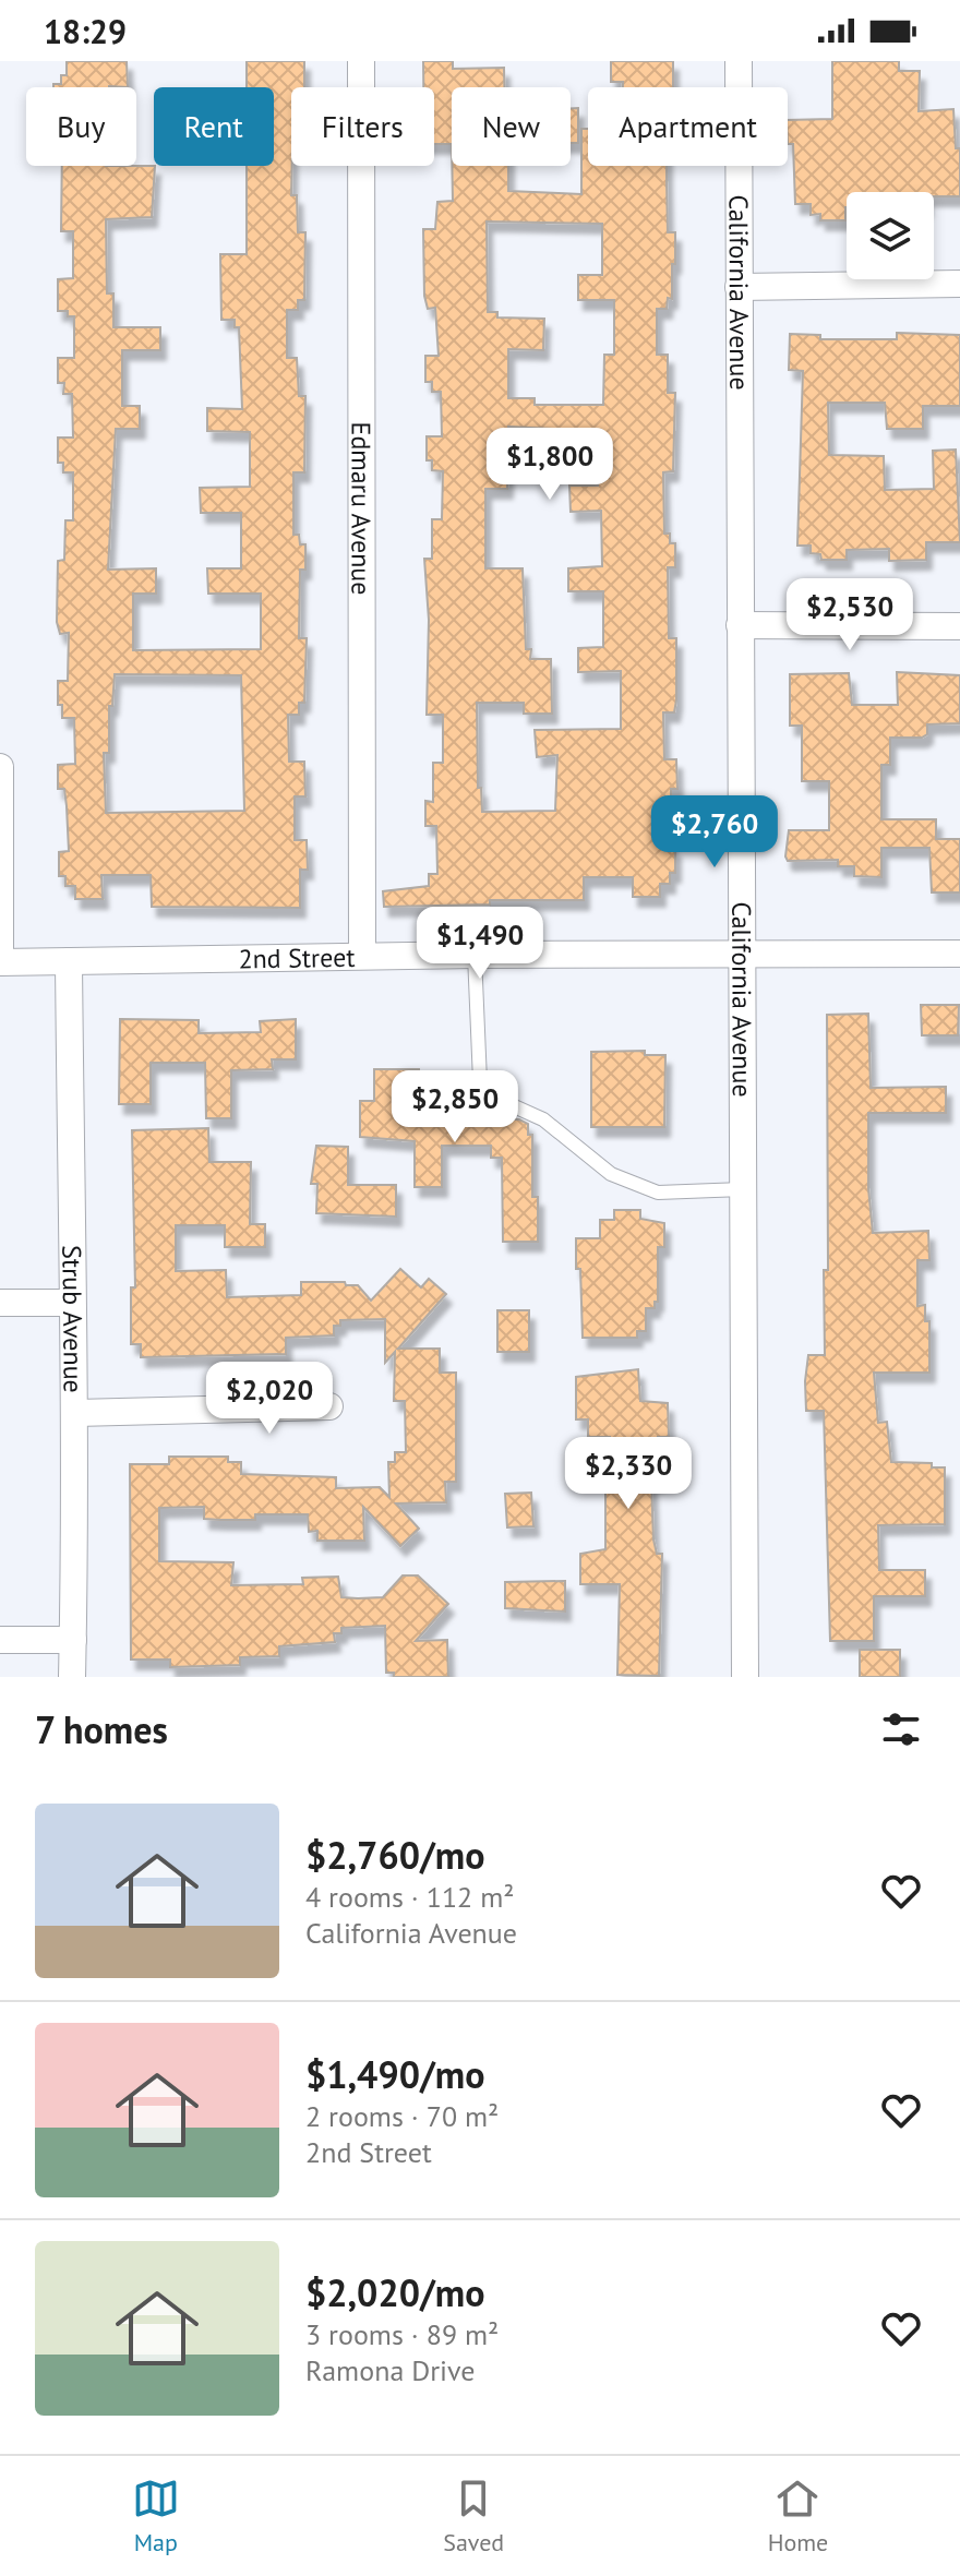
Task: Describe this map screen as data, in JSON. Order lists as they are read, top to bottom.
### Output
{
  "streets": {
    "street": [
      "California Avenue",
      "Edmaru Avenue",
      "2nd Street",
      "Strub Avenue"
    ]
  },
  "crossings": [
    ["California Avenue", "2nd Street"],
    ["Edmaru Avenue", "2nd Street"],
    ["2nd Street", "Strub Avenue"]
  ],
  "page": {
    "status": "18:29",
    "chip": [
      "Buy",
      "Rent",
      "Filters",
      "New",
      "Apartment"
    ],
    "price": [
      "$1,800",
      "$2,530",
      "$2,760",
      "$1,490",
      "$2,850",
      "$2,020",
      "$2,330"
    ],
    "heading": "7 homes",
    "list": [
      {
        "name": "$2,760/mo",
        "note": "4 rooms · 112 m² · California Avenue"
      },
      {
        "name": "$1,490/mo",
        "note": "2 rooms · 70 m² · 2nd Street"
      },
      {
        "name": "$2,020/mo",
        "note": "3 rooms · 89 m² · Ramona Drive"
      }
    ],
    "tabs": ["Map", "Saved", "Home"]
  }
}
